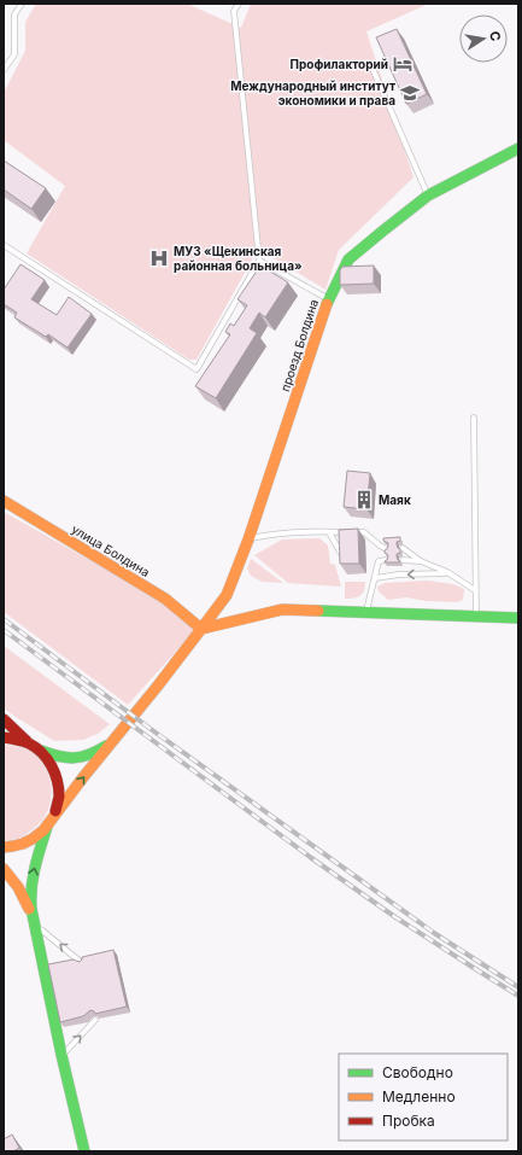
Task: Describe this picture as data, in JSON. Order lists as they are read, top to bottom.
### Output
{
  "streets": {
    "main road": ["проезд Болдина", "улица Болдина"]
  },
  "crossings": [
    ["проезд Болдина", "улица Болдина"]
  ],
  "places": {
    "hotel": ["Профилакторий"],
    "school or university": ["Международный институт экономики и права"],
    "hospital": ["МУЗ «Щекинская районная больница»"],
    "building": ["Маяк"]
  },
  "legend": ["Свободно", "Медленно", "Пробка"],
  "north": "right"
}
